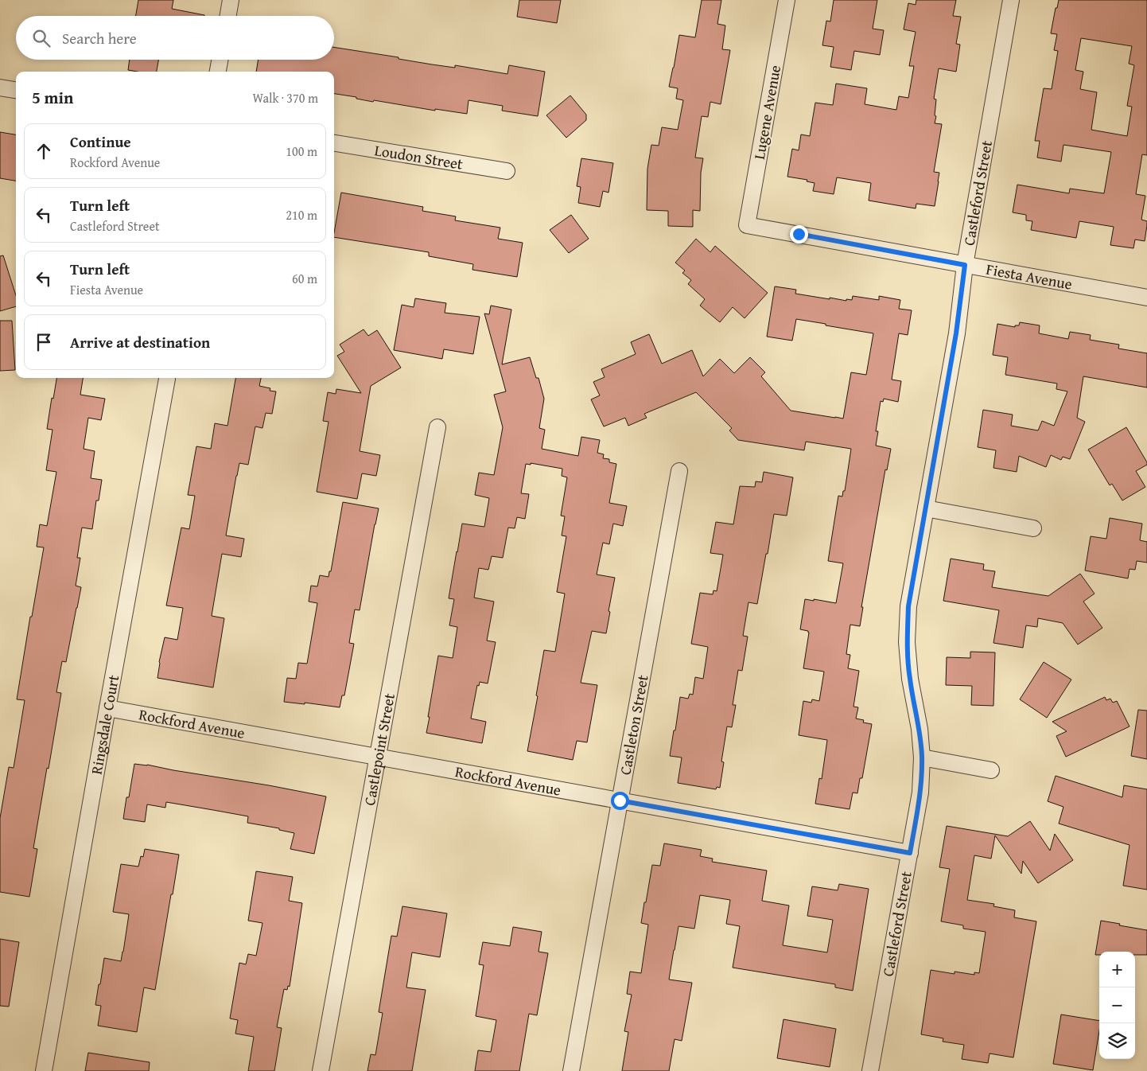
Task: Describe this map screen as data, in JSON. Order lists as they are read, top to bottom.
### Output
{
  "streets": {
    "street": [
      "Lugene Avenue",
      "Loudon Street",
      "Castleford Street",
      "Fiesta Avenue",
      "Rockford Avenue",
      "Castleton Street",
      "Ringsdale Court",
      "Castlepoint Street"
    ]
  },
  "crossings": [
    ["Lugene Avenue", "Fiesta Avenue"],
    ["Castleford Street", "Fiesta Avenue"],
    ["Castleford Street", "Rockford Avenue"],
    ["Rockford Avenue", "Castleton Street"],
    ["Rockford Avenue", "Ringsdale Court"],
    ["Rockford Avenue", "Castlepoint Street"]
  ],
  "page": {
    "search": "Search here",
    "heading": ["5 min", "Walk · 370 m"],
    "list": [
      ["Continue", "Rockford Avenue", "100 m"],
      ["Turn left", "Castleford Street", "210 m"],
      ["Turn left", "Fiesta Avenue", "60 m"],
      "Arrive at destination"
    ],
    "map_buttons": ["+", "−"]
  }
}
